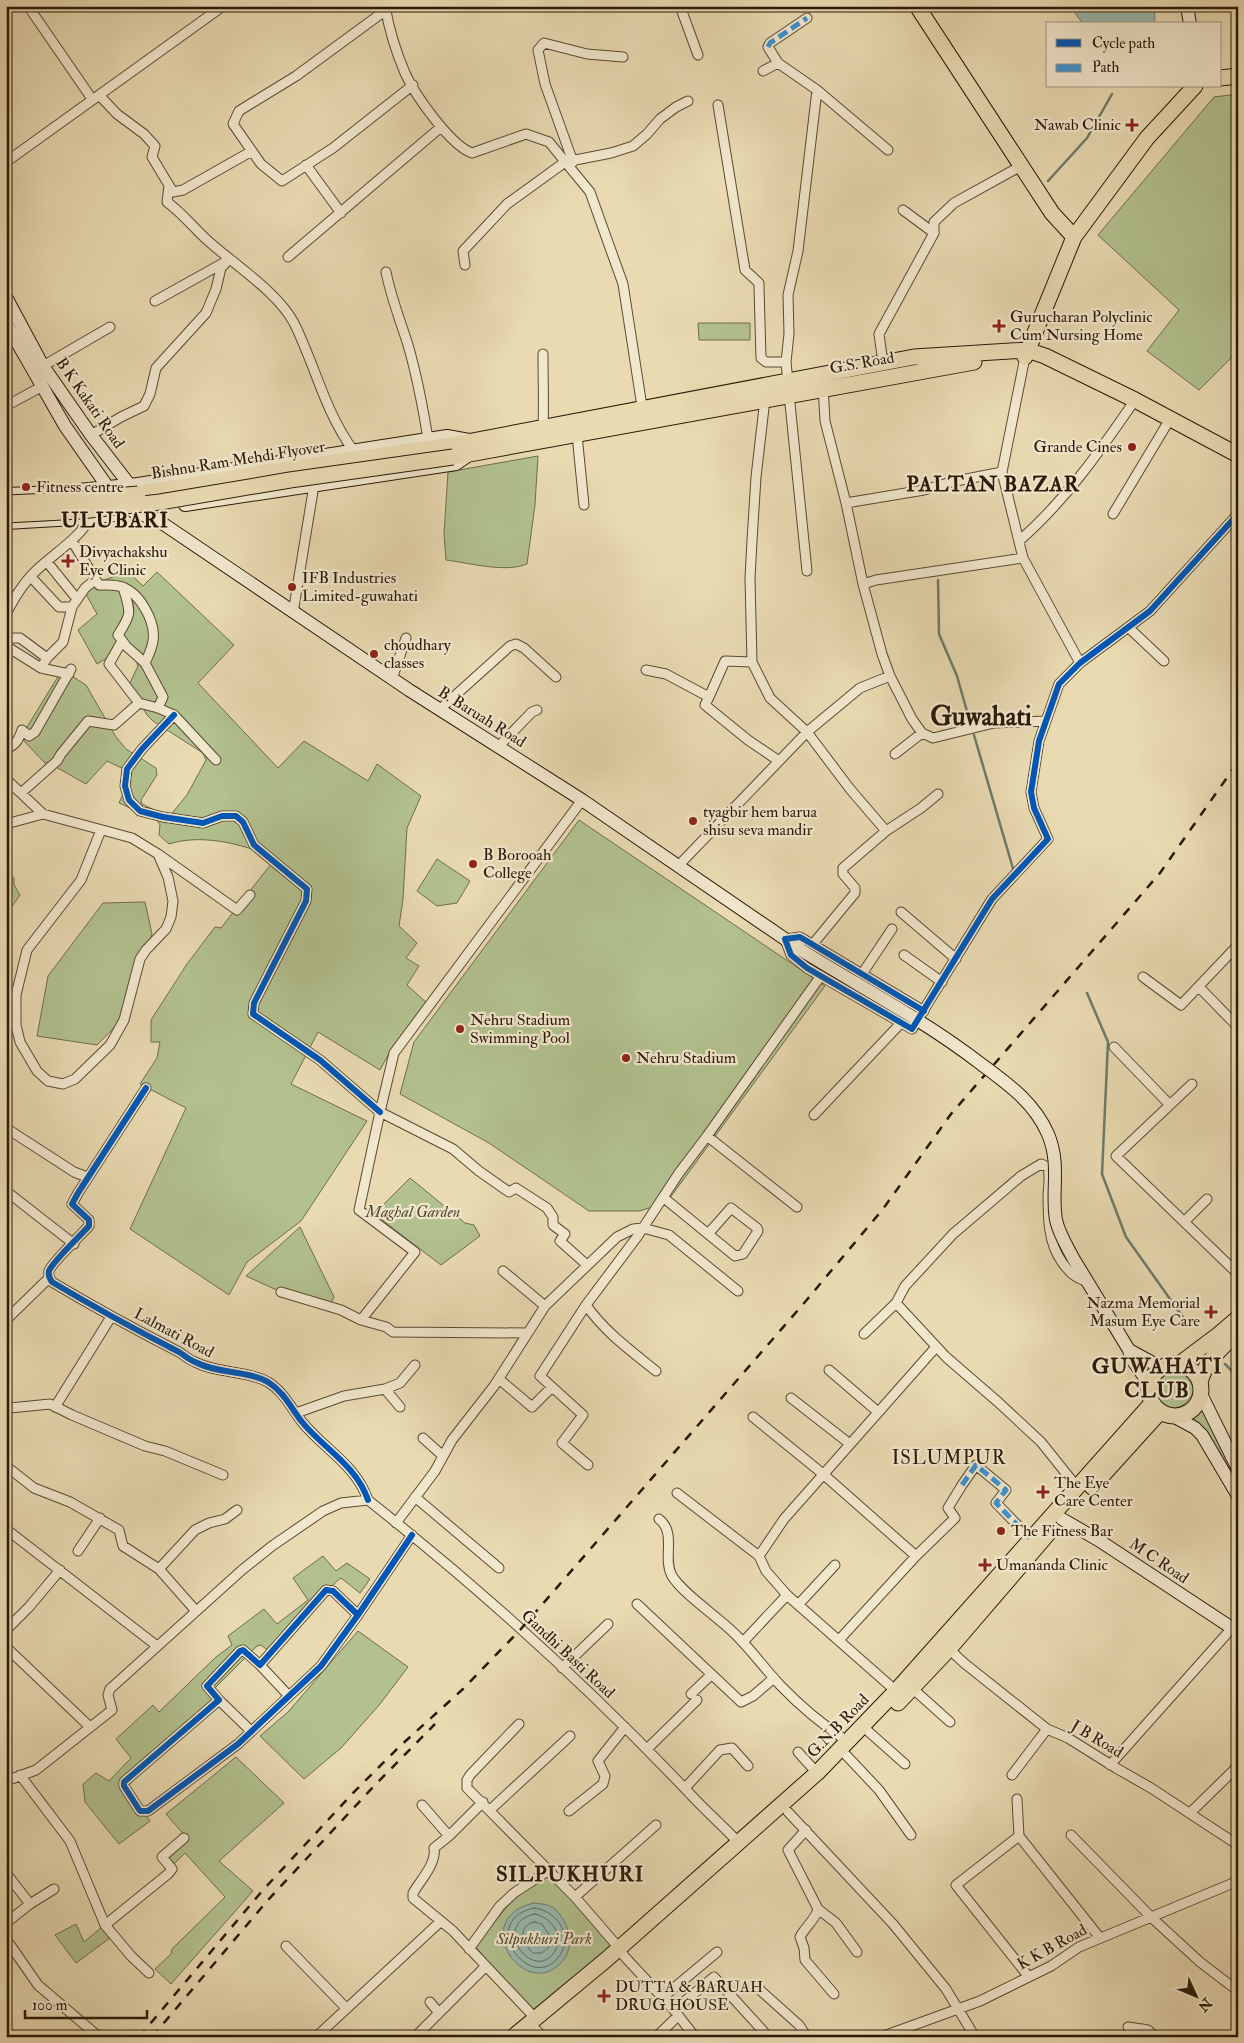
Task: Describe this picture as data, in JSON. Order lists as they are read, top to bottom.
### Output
{
  "streets": {
    "main road": [
      "G.S. Road",
      "B K Kakati Road",
      "Bishnu Ram Mehdi Flyover",
      "B. Baruah Road",
      "M C Road",
      "G.N.B Road"
    ],
    "street": [
      "Lalmati Road",
      "Gandhi Basti Road",
      "J B Road",
      "K K B Road"
    ]
  },
  "crossings": [
    ["G.S. Road", "Bishnu Ram Mehdi Flyover"],
    ["B K Kakati Road", "B. Baruah Road"],
    ["Lalmati Road", "Gandhi Basti Road"],
    ["M C Road", "G.N.B Road"],
    ["Gandhi Basti Road", "G.N.B Road"],
    ["G.N.B Road", "J B Road"]
  ],
  "districts": [
    "PALTAN BAZAR",
    "ULUBARI",
    "Guwahati",
    "GUWAHATI CLUB",
    "ISLUMPUR",
    "SILPUKHURI"
  ],
  "parks": ["Maghal Garden", "Silpukhuri Park"],
  "places": {
    "health": [
      "Nawab Clinic",
      "Gurucharan Polyclinic Cum Nursing Home",
      "Divyachakshu Eye Clinic",
      "Nazma Memorial Masum Eye Care",
      "The Eye Care Center",
      "Umananda Clinic",
      "DUTTA & BARUAH DRUG HOUSE"
    ],
    "other": [
      "Grande Cines",
      "Fitness centre",
      "IFB Industries Limited-guwahati",
      "choudhary classes",
      "tyagbir hem barua shisu seva mandir",
      "B Borooah College",
      "Nehru Stadium Swimming Pool",
      "Nehru Stadium",
      "The Fitness Bar"
    ]
  },
  "legend": ["Cycle path", "Path"],
  "scale_bar": "100 m",
  "north": "bottom right"
}
